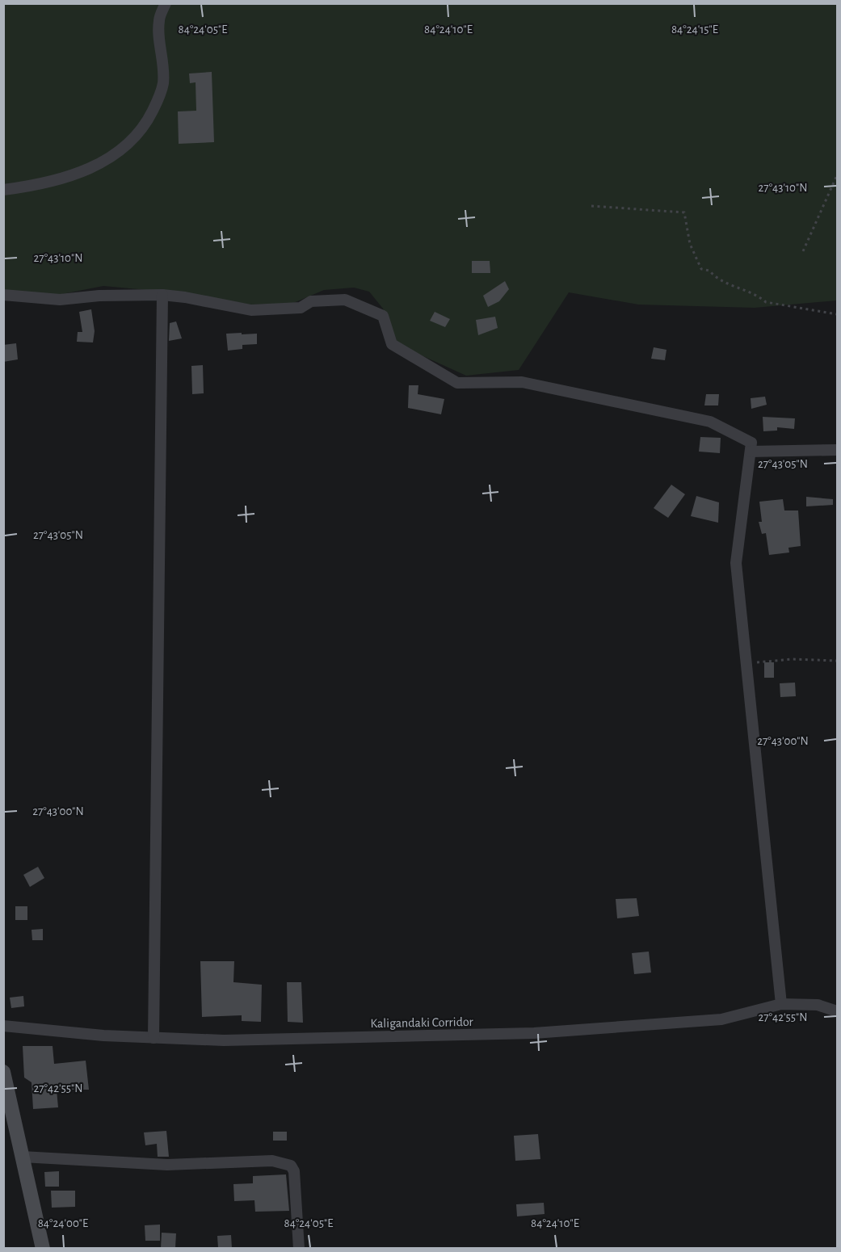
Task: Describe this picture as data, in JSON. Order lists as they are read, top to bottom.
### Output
{
  "streets": {
    "street": ["Kaligandaki Corridor"]
  },
  "coordinates": [
    "84°24'05\"E",
    "84°24'10\"E",
    "84°24'15\"E",
    "27°43'10\"N",
    "27°43'05\"N",
    "27°43'00\"N",
    "27°42'55\"N",
    "84°24'00\"E"
  ]
}
